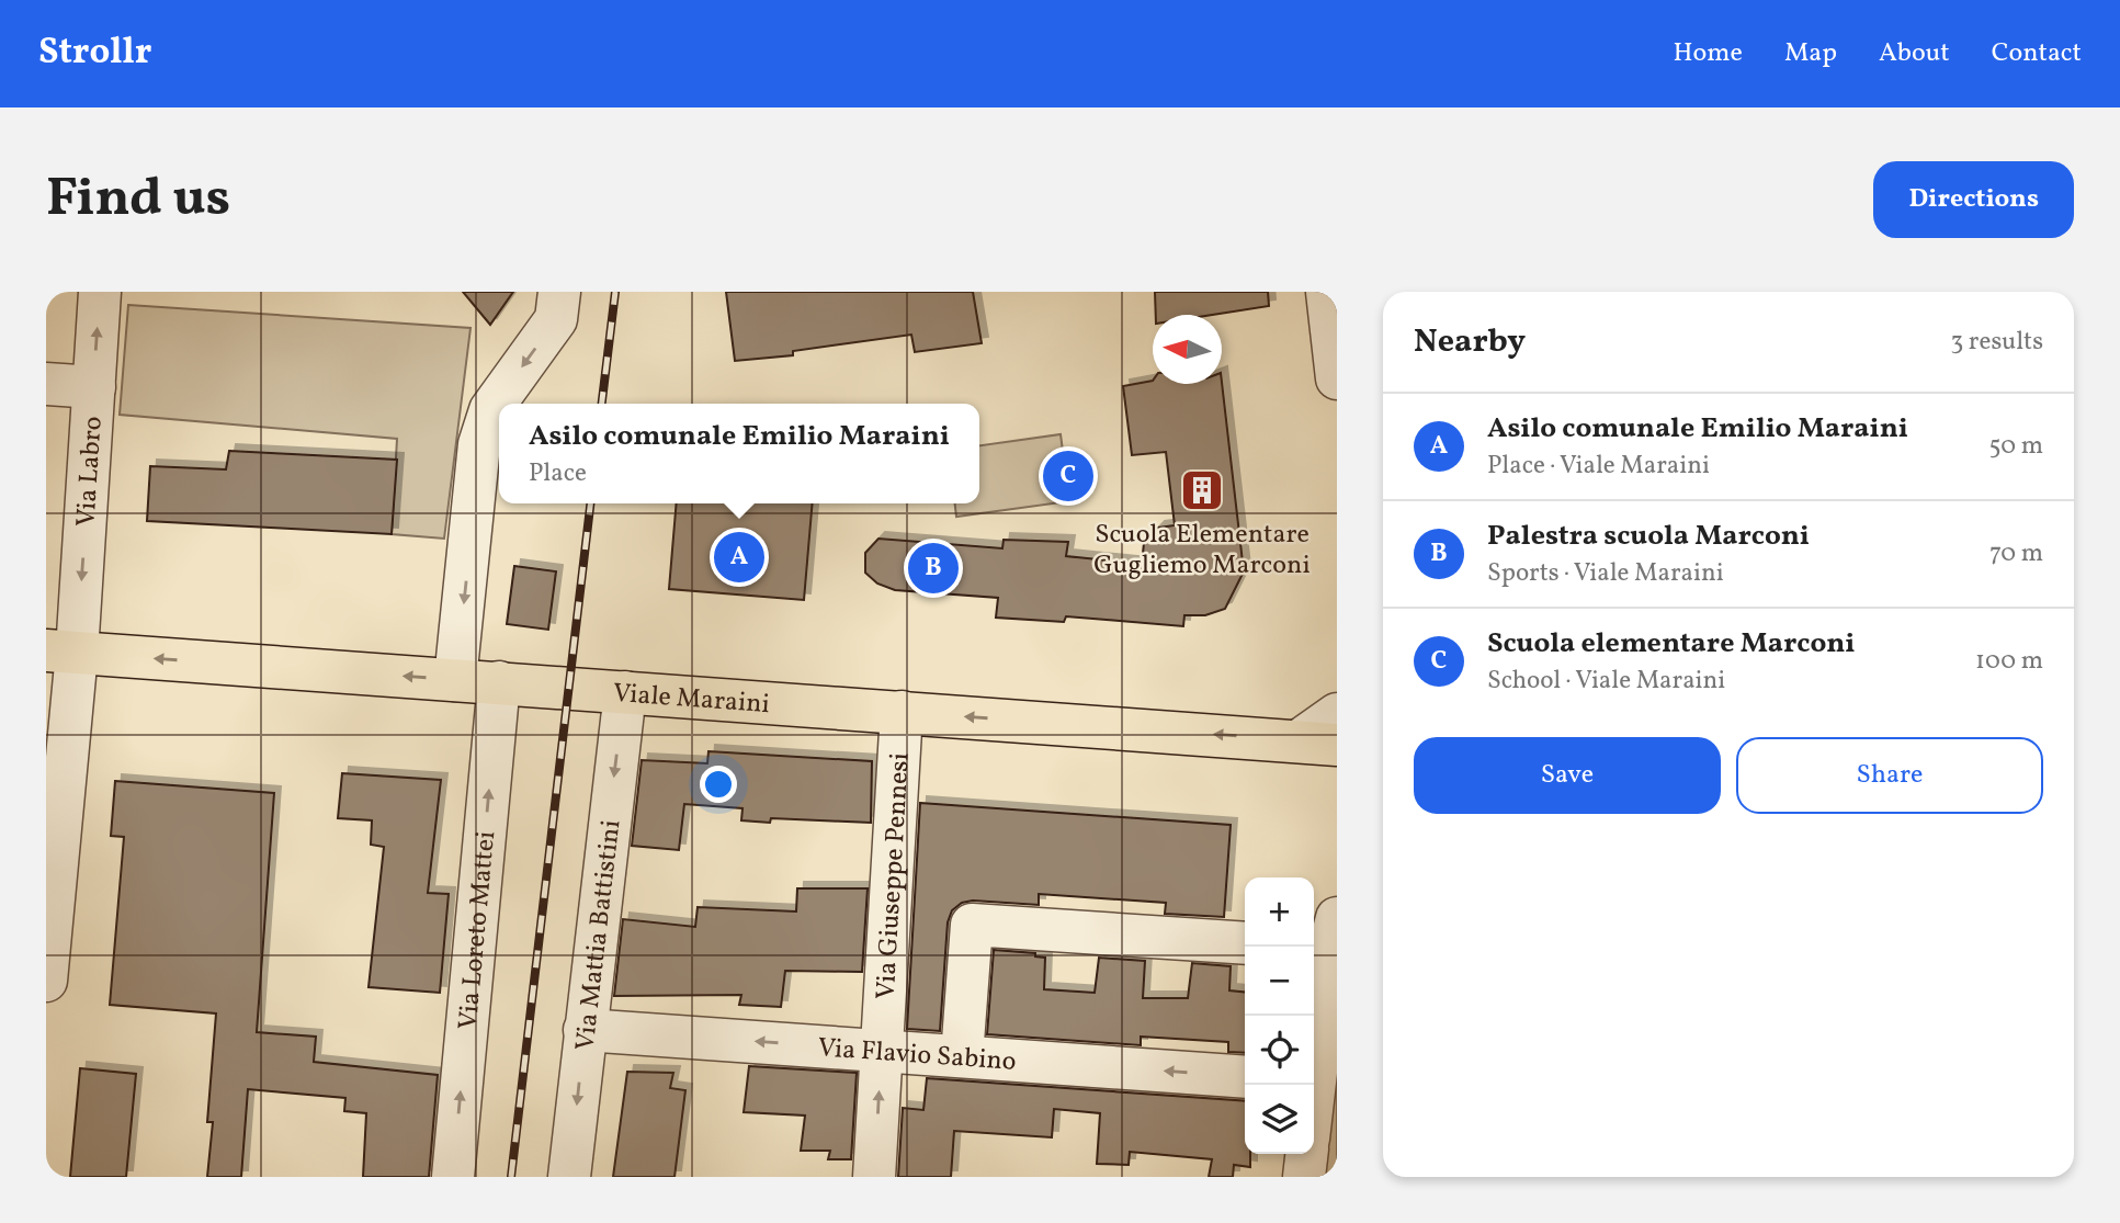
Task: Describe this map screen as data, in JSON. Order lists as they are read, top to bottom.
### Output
{
  "streets": {
    "main road": ["Viale Maraini"],
    "street": [
      "Via Labro",
      "Via Giuseppe Pennesi",
      "Via Loreto Mattei",
      "Via Mattia Battistini",
      "Via Flavio Sabino"
    ]
  },
  "crossings": [
    ["Via Labro", "Viale Maraini"],
    ["Viale Maraini", "Via Giuseppe Pennesi"],
    ["Viale Maraini", "Via Loreto Mattei"],
    ["Viale Maraini", "Via Mattia Battistini"],
    ["Via Giuseppe Pennesi", "Via Flavio Sabino"],
    ["Via Mattia Battistini", "Via Flavio Sabino"]
  ],
  "one_way": [
    "Viale Maraini",
    "Via Loreto Mattei",
    "Via Mattia Battistini",
    "Via Flavio Sabino"
  ],
  "places": {
    "building": ["Scuola Elementare Gugliemo Marconi"]
  },
  "north": "left",
  "page": {
    "header": "Strollr",
    "nav": [
      "Home",
      "Map",
      "About",
      "Contact"
    ],
    "buttons": [
      "Directions",
      ["Save", "Share"]
    ],
    "title": "Find us",
    "heading": ["Nearby", "3 results"],
    "list": [
      {
        "mark": "A",
        "name": "Asilo comunale Emilio Maraini",
        "note": "Place · Viale Maraini",
        "value": "50 m"
      },
      {
        "mark": "B",
        "name": "Palestra scuola Marconi",
        "note": "Sports · Viale Maraini",
        "value": "70 m"
      },
      {
        "mark": "C",
        "name": "Scuola elementare Marconi",
        "note": "School · Viale Maraini",
        "value": "100 m"
      }
    ],
    "popup": ["Asilo comunale Emilio Maraini", "Place"],
    "pins": ["C", "A", "B"],
    "map_buttons": ["+", "−"]
  }
}
